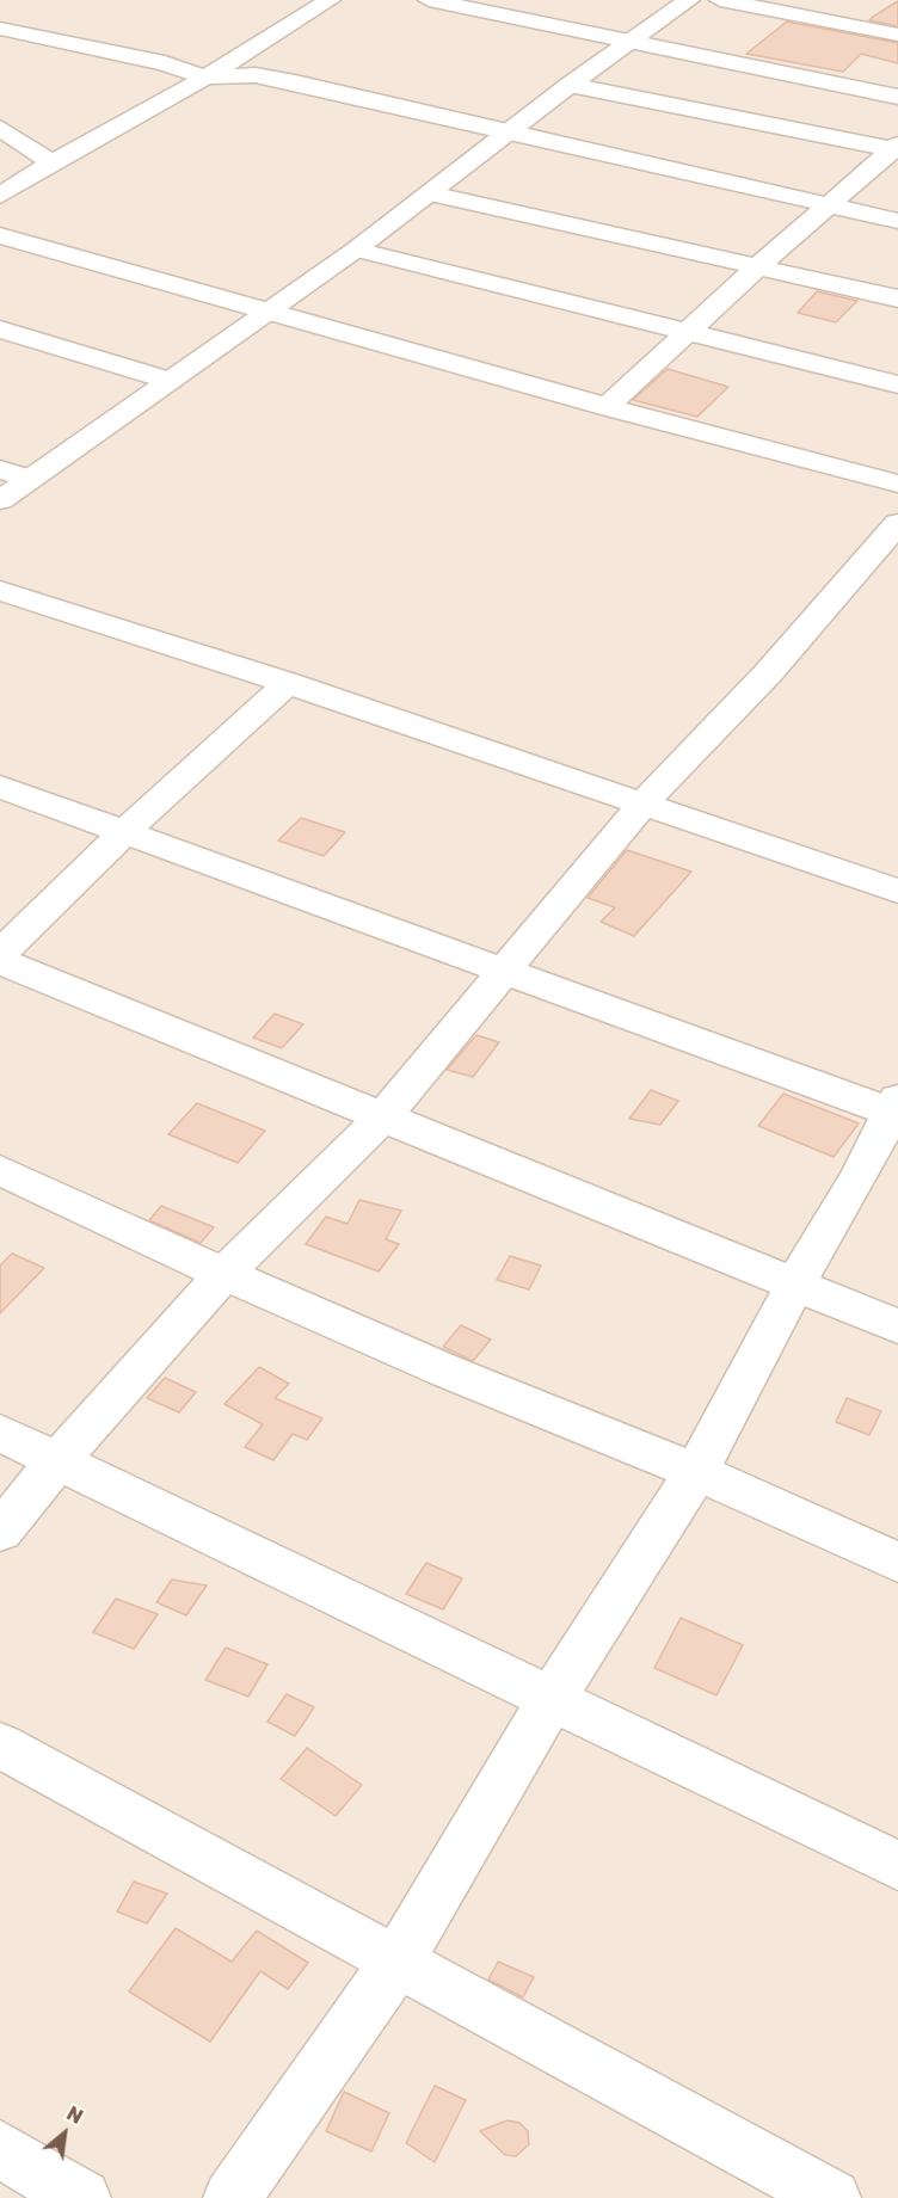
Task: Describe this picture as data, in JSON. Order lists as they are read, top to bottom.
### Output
{
  "north": "top right"
}
